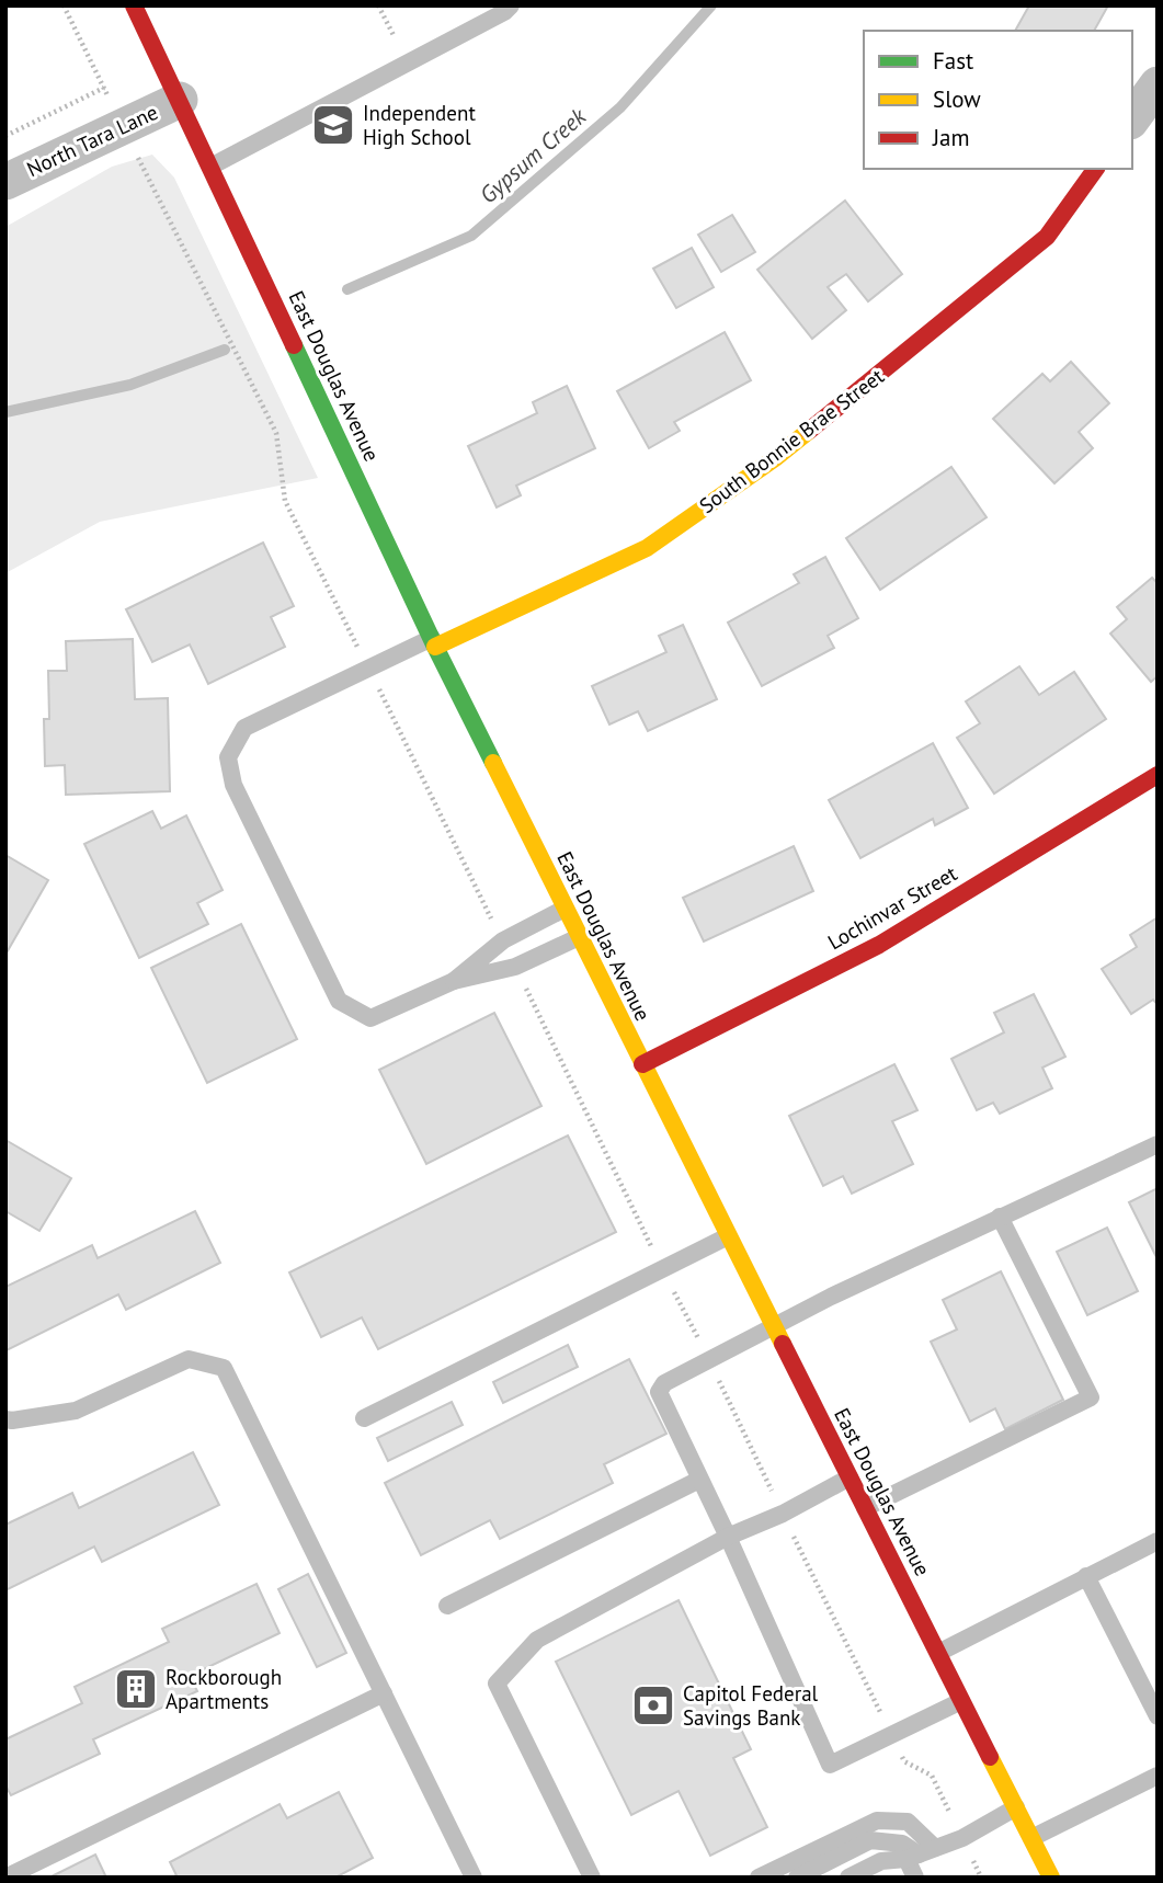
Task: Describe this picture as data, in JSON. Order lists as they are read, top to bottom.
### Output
{
  "streets": {
    "street": [
      "North Tara Lane",
      "East Douglas Avenue",
      "South Bonnie Brae Street",
      "Lochinvar Street"
    ]
  },
  "crossings": [
    ["North Tara Lane", "East Douglas Avenue"],
    ["East Douglas Avenue", "South Bonnie Brae Street"],
    ["East Douglas Avenue", "Lochinvar Street"]
  ],
  "water": ["Gypsum Creek"],
  "places": {
    "school or university": ["Independent High School"],
    "building": ["Rockborough Apartments"],
    "bank": ["Capitol Federal Savings Bank"]
  },
  "legend": ["Fast", "Slow", "Jam"]
}
